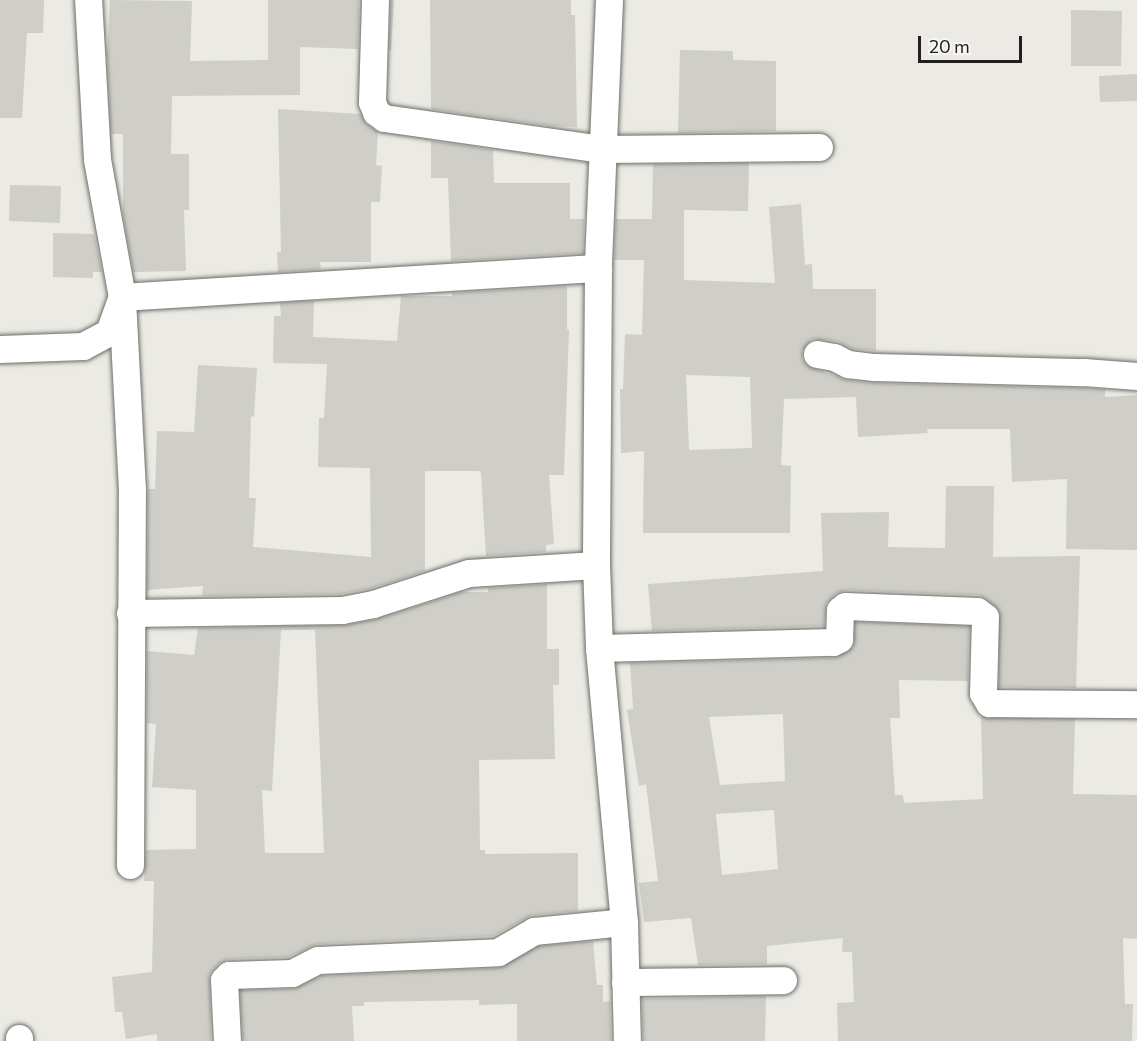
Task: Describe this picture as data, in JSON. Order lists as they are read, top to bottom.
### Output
{
  "scale_bar": "20 m"
}
